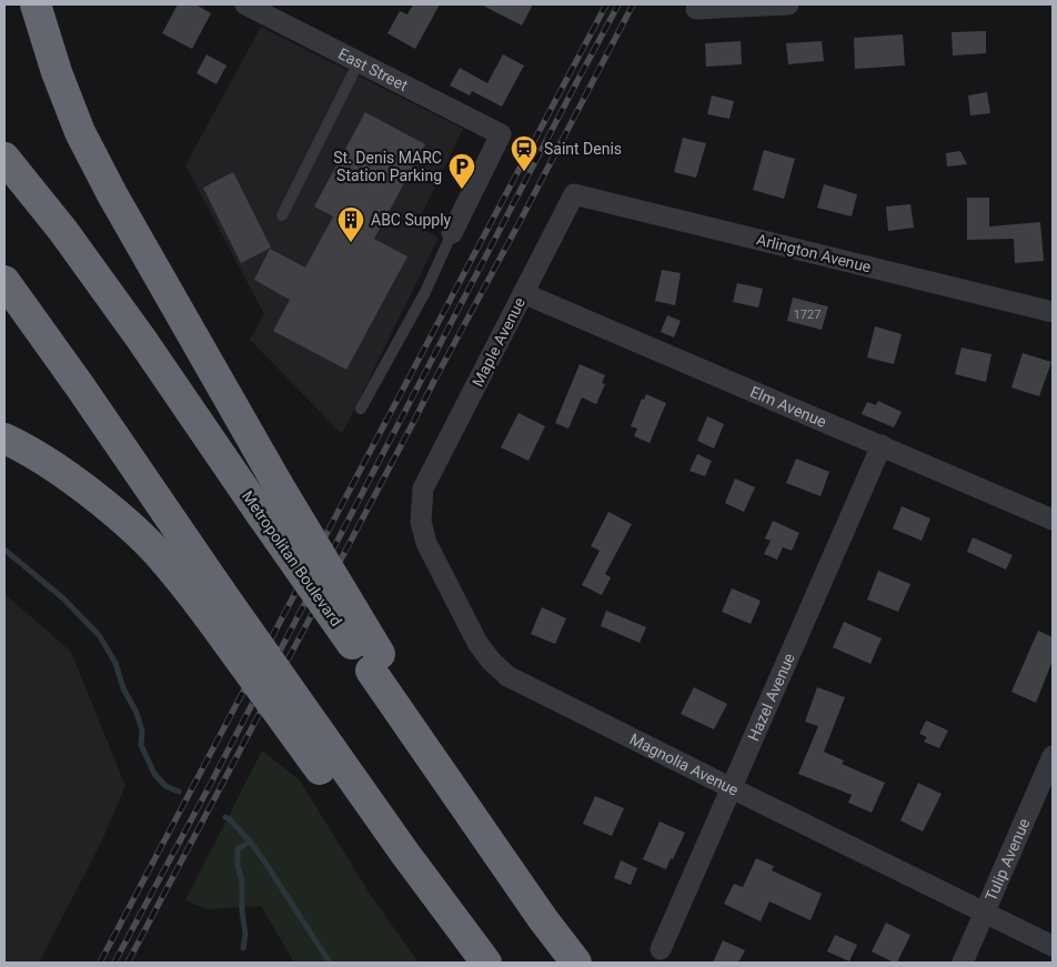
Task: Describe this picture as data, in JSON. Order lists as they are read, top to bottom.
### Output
{
  "streets": {
    "highway": ["Metropolitan Boulevard"],
    "street": [
      "East Street",
      "Arlington Avenue",
      "Maple Avenue",
      "Elm Avenue",
      "Hazel Avenue",
      "Magnolia Avenue",
      "Tulip Avenue"
    ]
  },
  "crossings": [
    ["Arlington Avenue", "Maple Avenue"],
    ["Maple Avenue", "Elm Avenue"],
    ["Maple Avenue", "Magnolia Avenue"],
    ["Elm Avenue", "Hazel Avenue"],
    ["Hazel Avenue", "Magnolia Avenue"],
    ["Magnolia Avenue", "Tulip Avenue"]
  ],
  "places": {
    "station": ["Saint Denis"],
    "parking": ["St. Denis MARC Station Parking"],
    "building": ["ABC Supply"]
  },
  "house_numbers": ["1727"]
}
